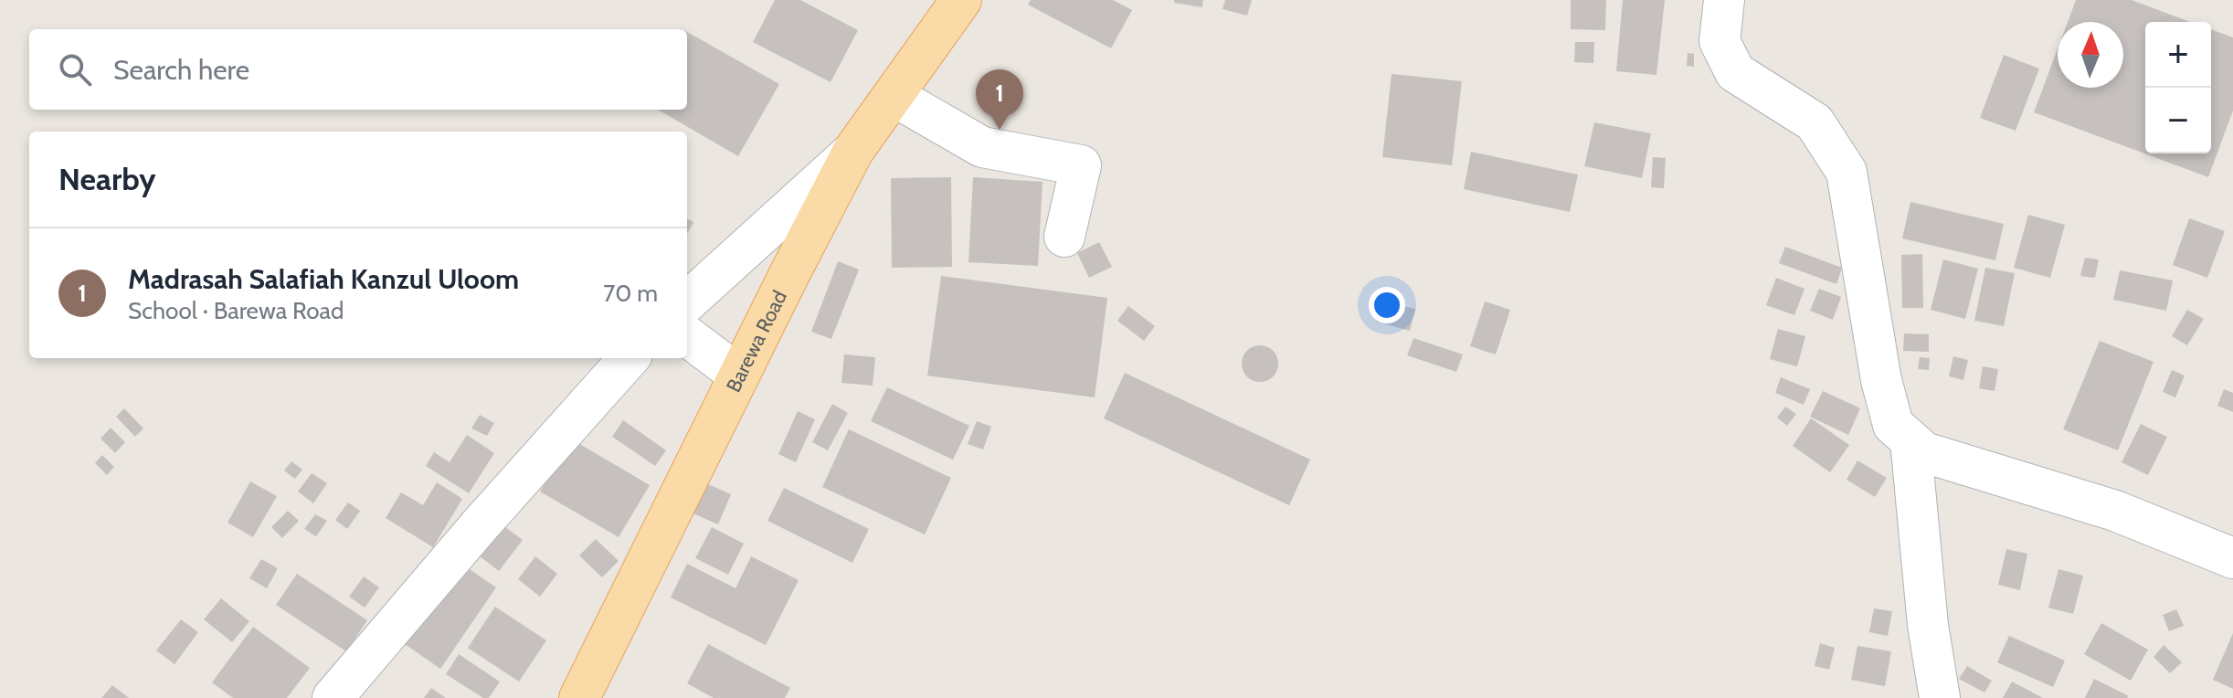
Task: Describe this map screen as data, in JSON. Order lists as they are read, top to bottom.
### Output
{
  "streets": {
    "main road": ["Barewa Road"]
  },
  "north": "top",
  "page": {
    "map_buttons": ["+", "−"],
    "search": "Search here",
    "pins": "1",
    "heading": "Nearby",
    "list": [
      {
        "mark": "1",
        "name": "Madrasah Salafiah Kanzul Uloom",
        "note": "School · Barewa Road",
        "value": "70 m"
      }
    ]
  }
}
